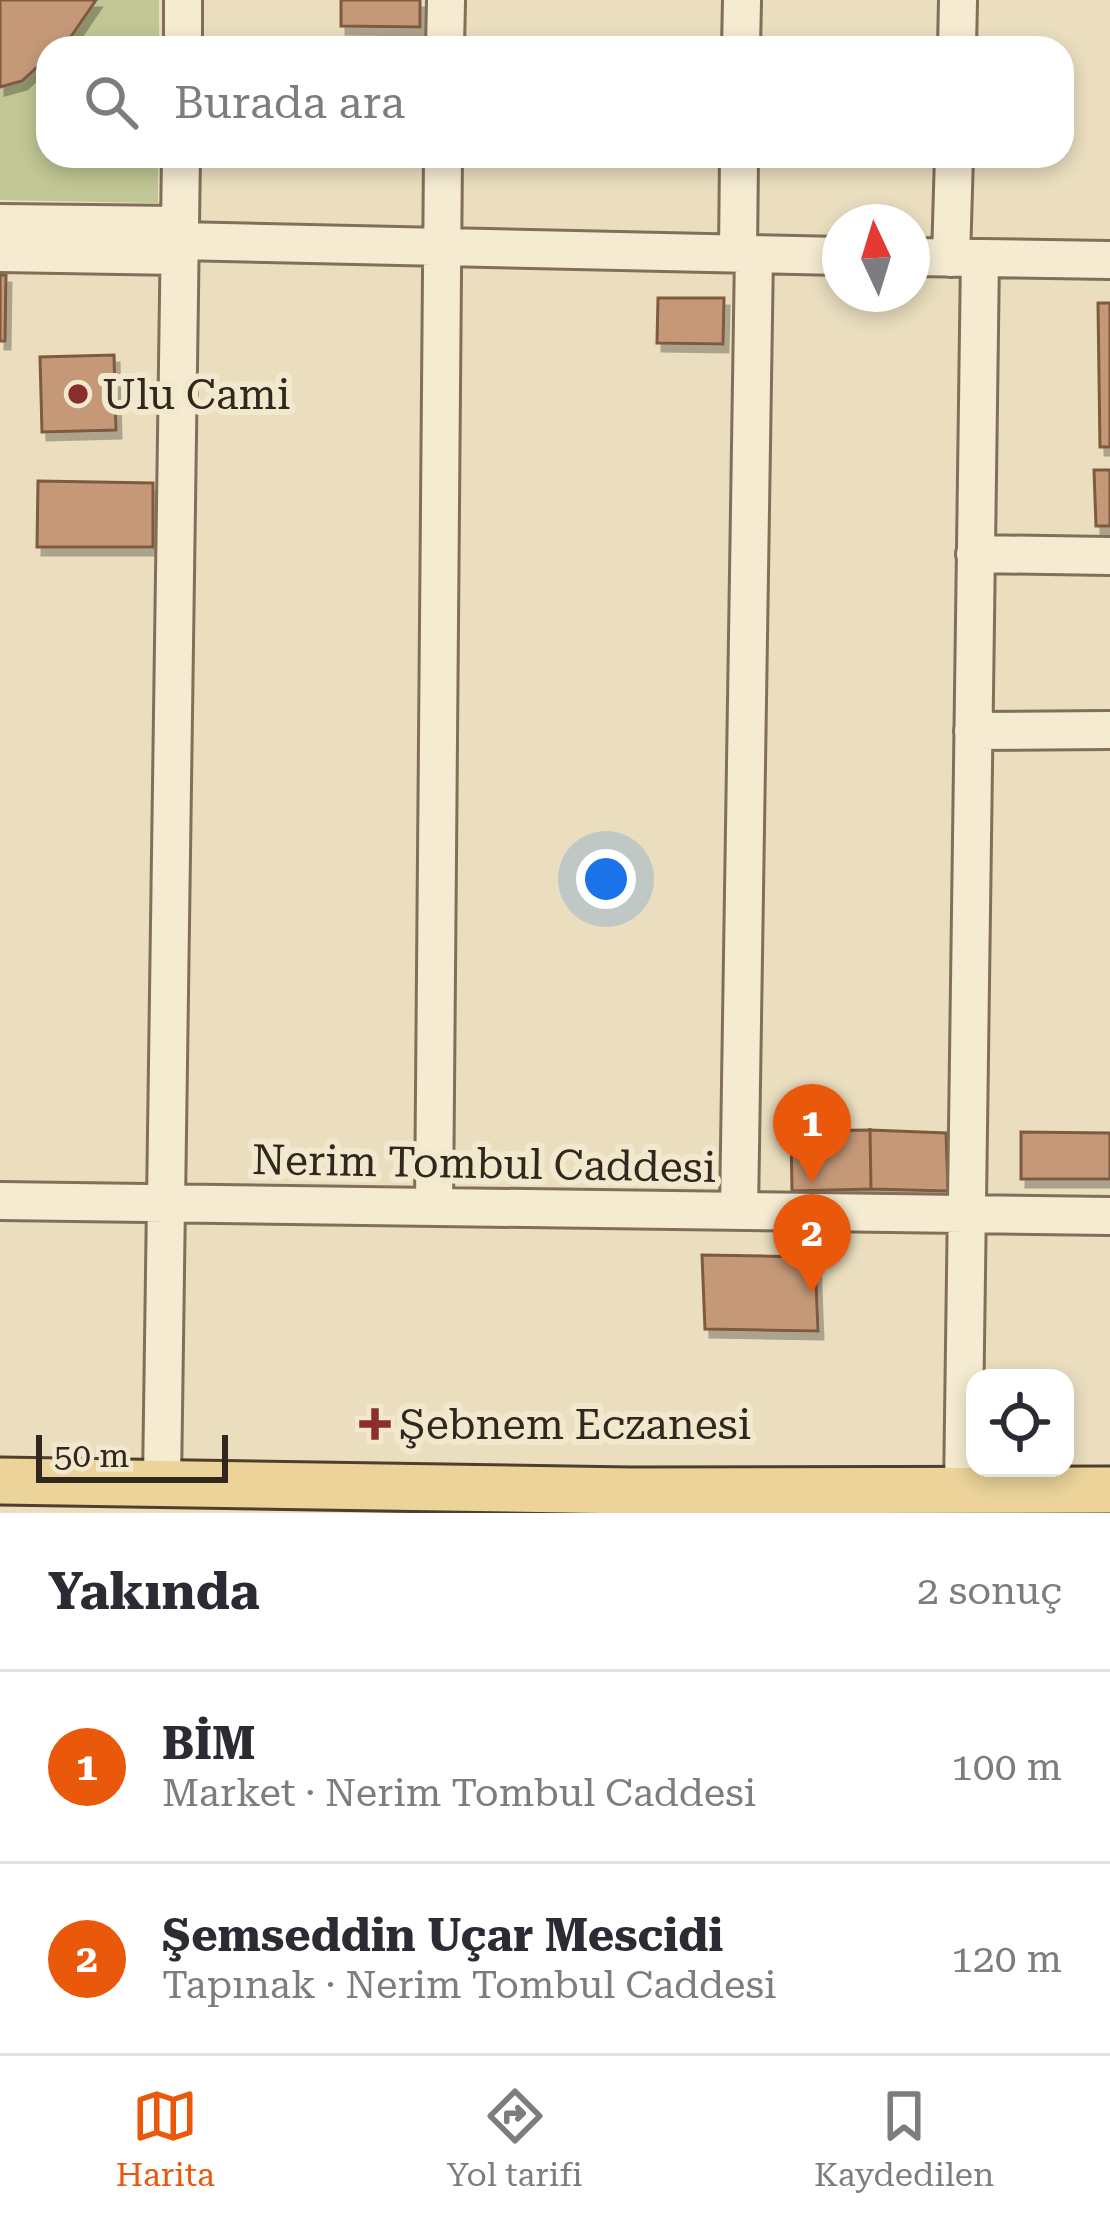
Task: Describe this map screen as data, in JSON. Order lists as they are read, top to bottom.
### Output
{
  "streets": {
    "street": ["Nerim Tombul Caddesi"]
  },
  "places": {
    "other": ["Ulu Cami"],
    "health": ["Şebnem Eczanesi"]
  },
  "scale_bar": "50 m",
  "north": "top",
  "page": {
    "search": "Burada ara",
    "pins": ["1", "2"],
    "scale": "50 m",
    "heading": ["Yakında", "2 sonuç"],
    "list": [
      {
        "mark": "1",
        "name": "BİM",
        "note": "Market · Nerim Tombul Caddesi",
        "value": "100 m"
      },
      {
        "mark": "2",
        "name": "Şemseddin Uçar Mescidi",
        "note": "Tapınak · Nerim Tombul Caddesi",
        "value": "120 m"
      }
    ],
    "nav": ["Harita", "Yol tarifi", "Kaydedilen"]
  }
}
